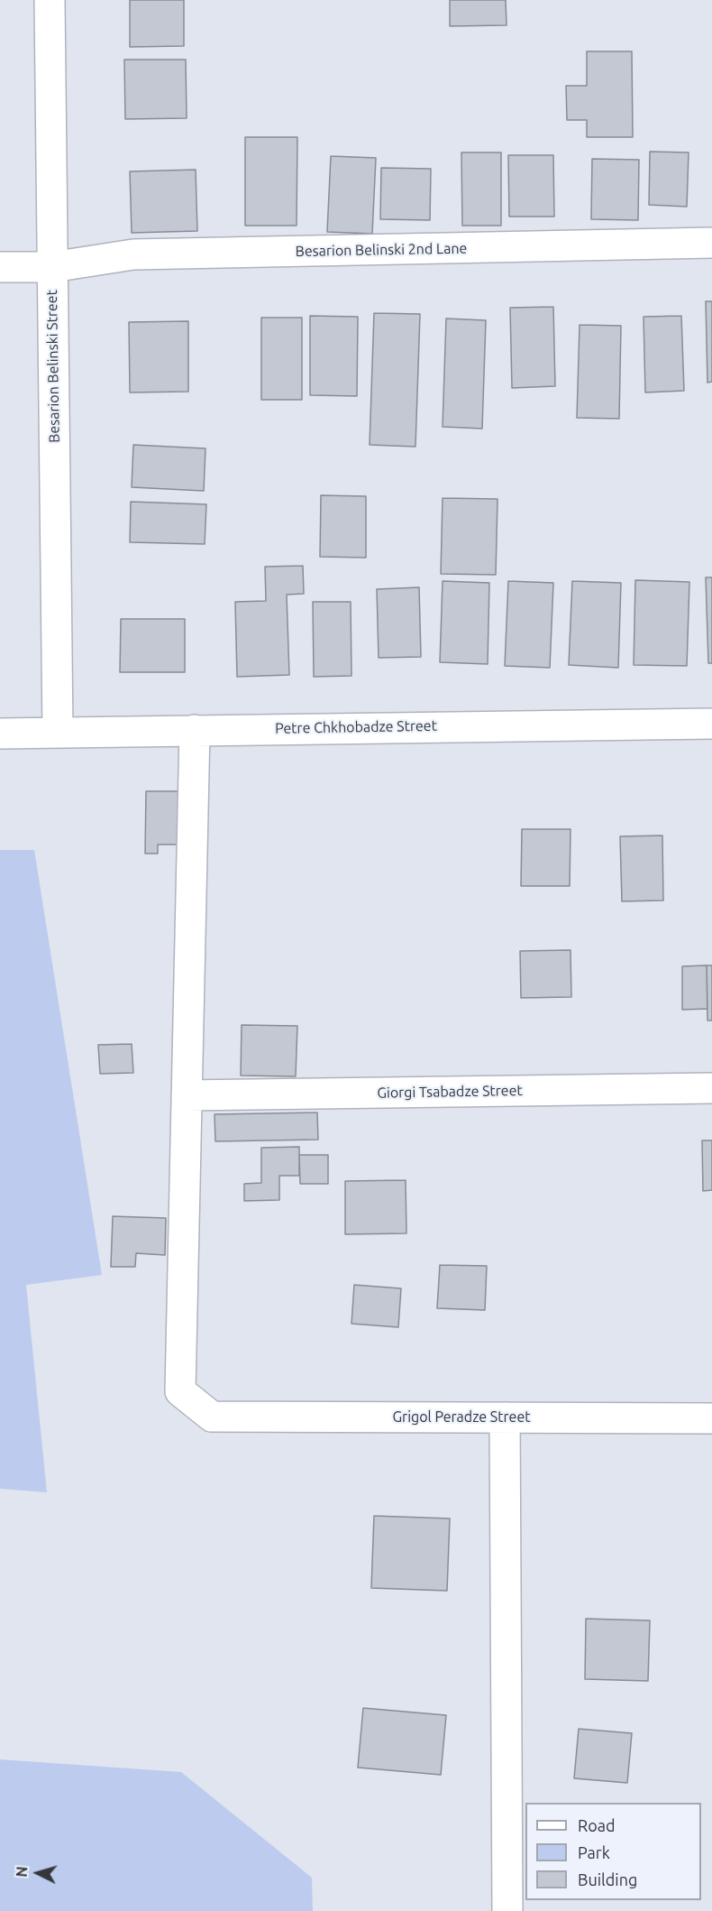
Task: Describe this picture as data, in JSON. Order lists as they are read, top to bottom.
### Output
{
  "streets": {
    "street": [
      "Besarion Belinski 2nd Lane",
      "Besarion Belinski Street",
      "Petre Chkhobadze Street",
      "Giorgi Tsabadze Street",
      "Grigol Peradze Street"
    ]
  },
  "crossings": [
    ["Besarion Belinski 2nd Lane", "Besarion Belinski Street"],
    ["Besarion Belinski Street", "Petre Chkhobadze Street"],
    ["Giorgi Tsabadze Street", "Grigol Peradze Street"]
  ],
  "legend": ["Road", "Park", "Building"],
  "north": "left"
}
